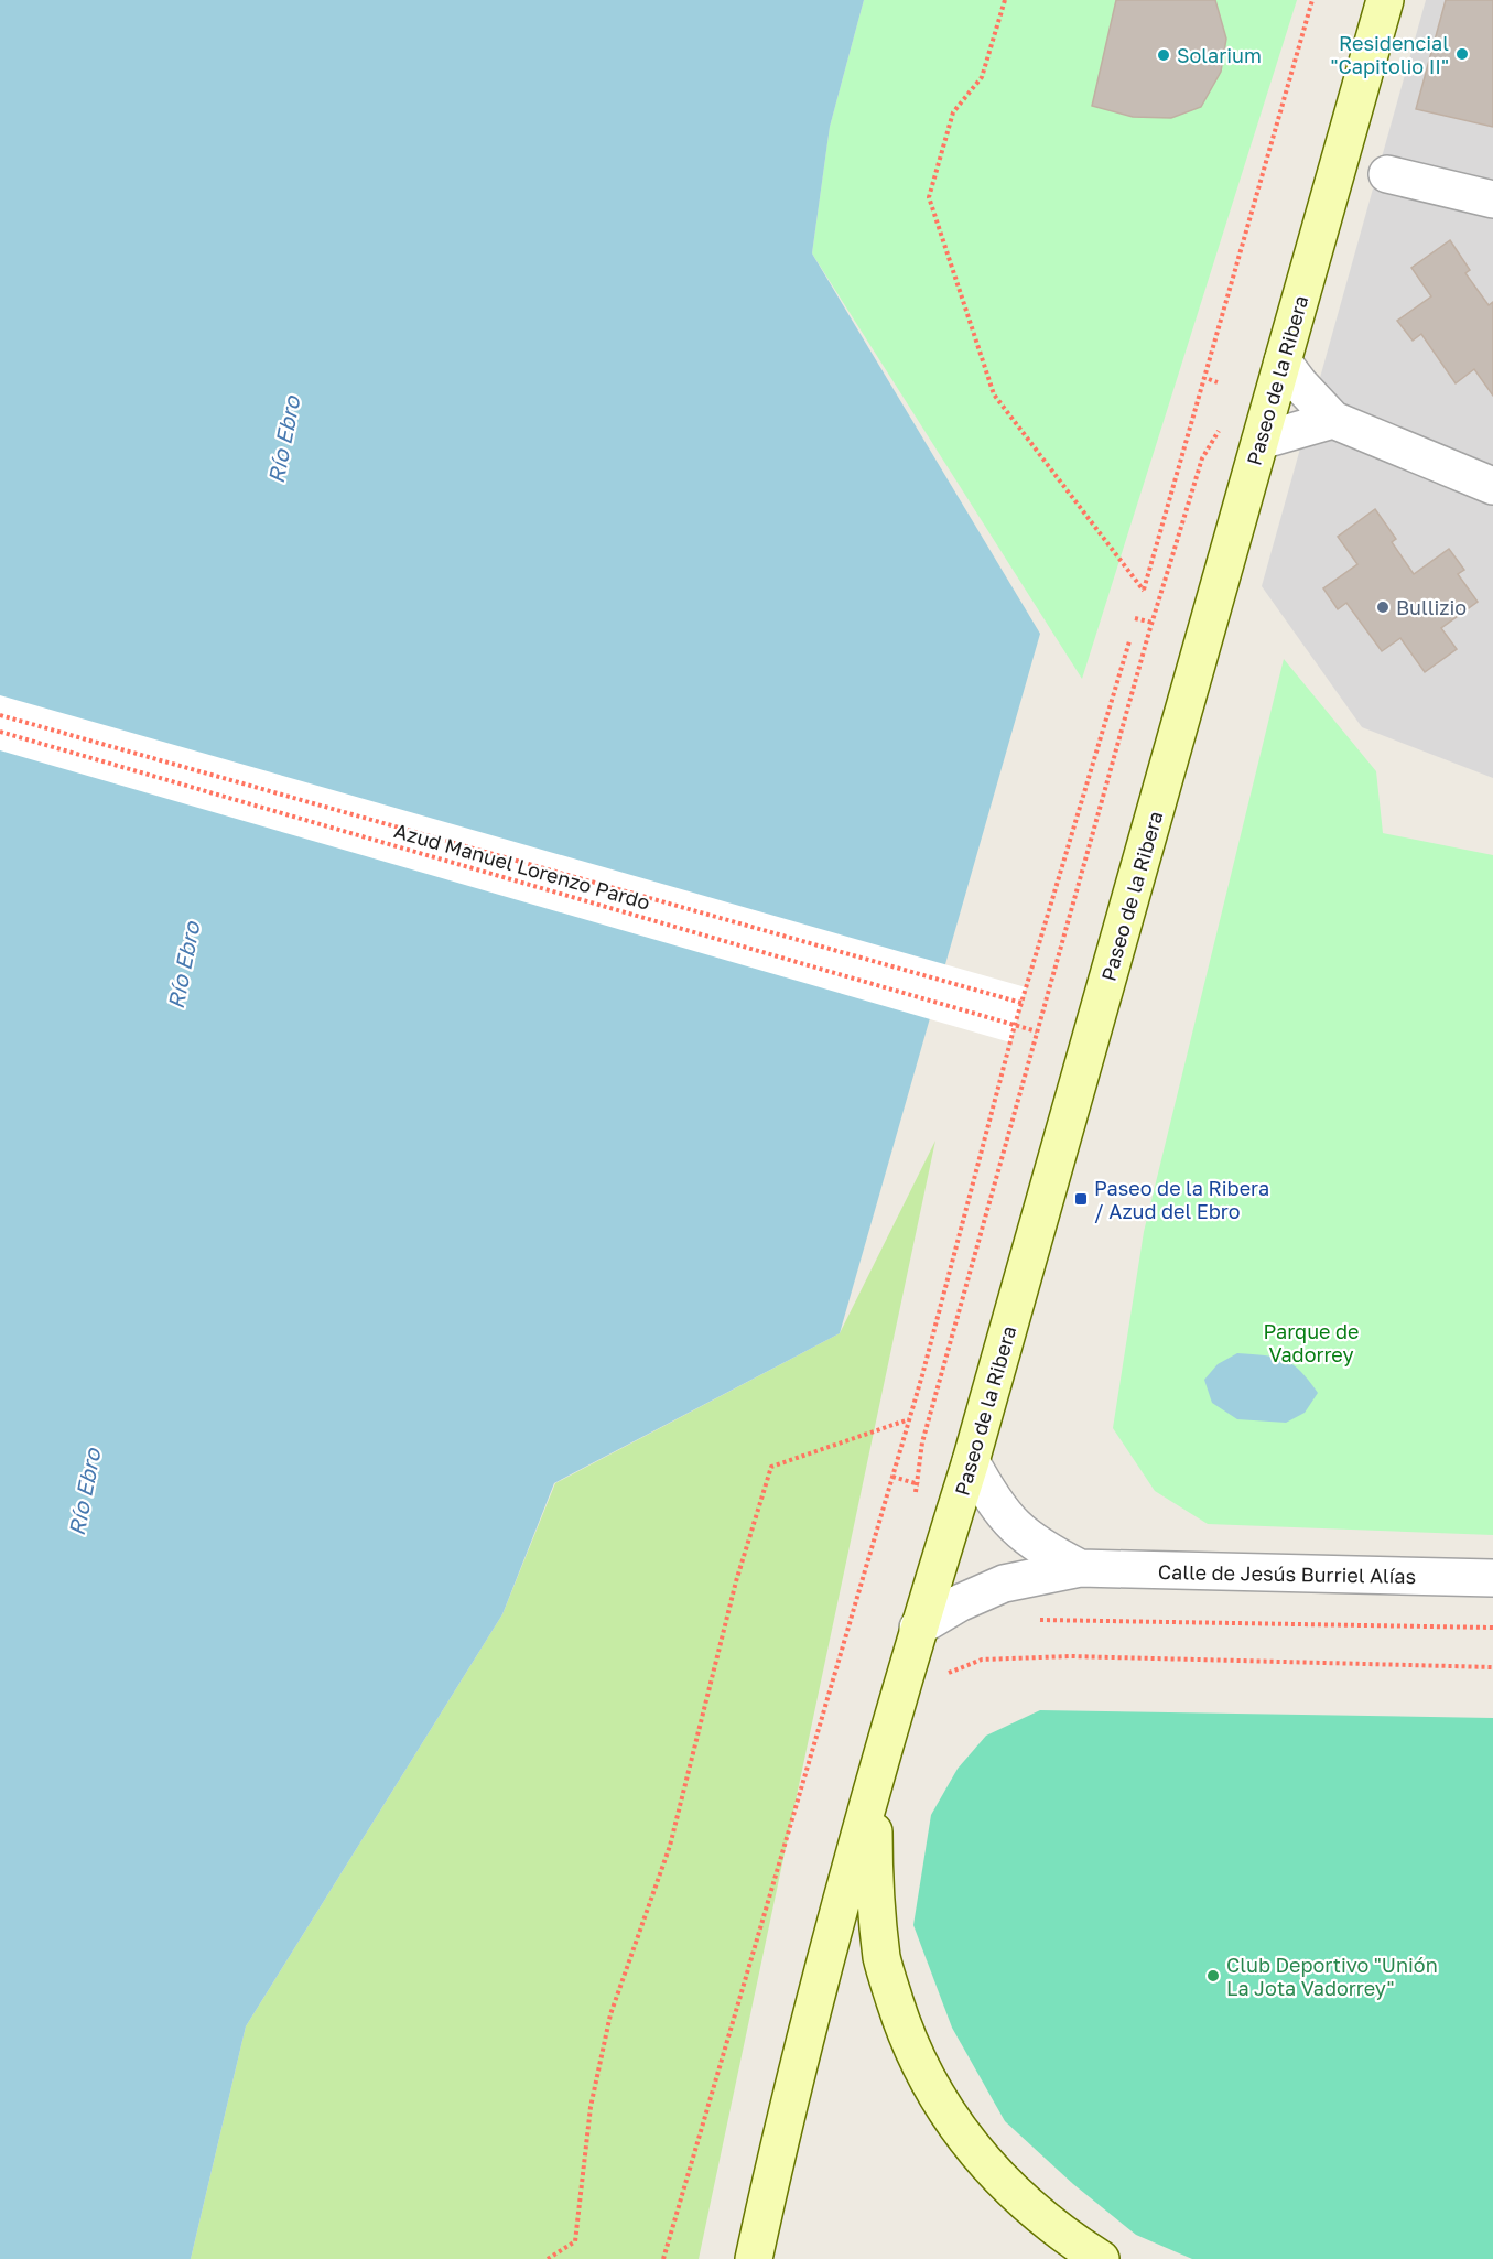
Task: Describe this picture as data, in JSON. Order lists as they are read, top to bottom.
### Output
{
  "streets": {
    "main road": ["Paseo de la Ribera"],
    "street": ["Calle de Jesús Burriel Alías"],
    "path": ["Azud Manuel Lorenzo Pardo"]
  },
  "crossings": [
    ["Paseo de la Ribera", "Calle de Jesús Burriel Alías"]
  ],
  "water": ["Río Ebro"],
  "parks": ["Parque de Vadorrey"],
  "places": {
    "other": [
      "Residencial \"Capitolio II\"",
      "Solarium",
      "Bullizio",
      "Club Deportivo \"Unión La Jota Vadorrey\""
    ],
    "transit": ["Paseo de la Ribera / Azud del Ebro"]
  }
}
